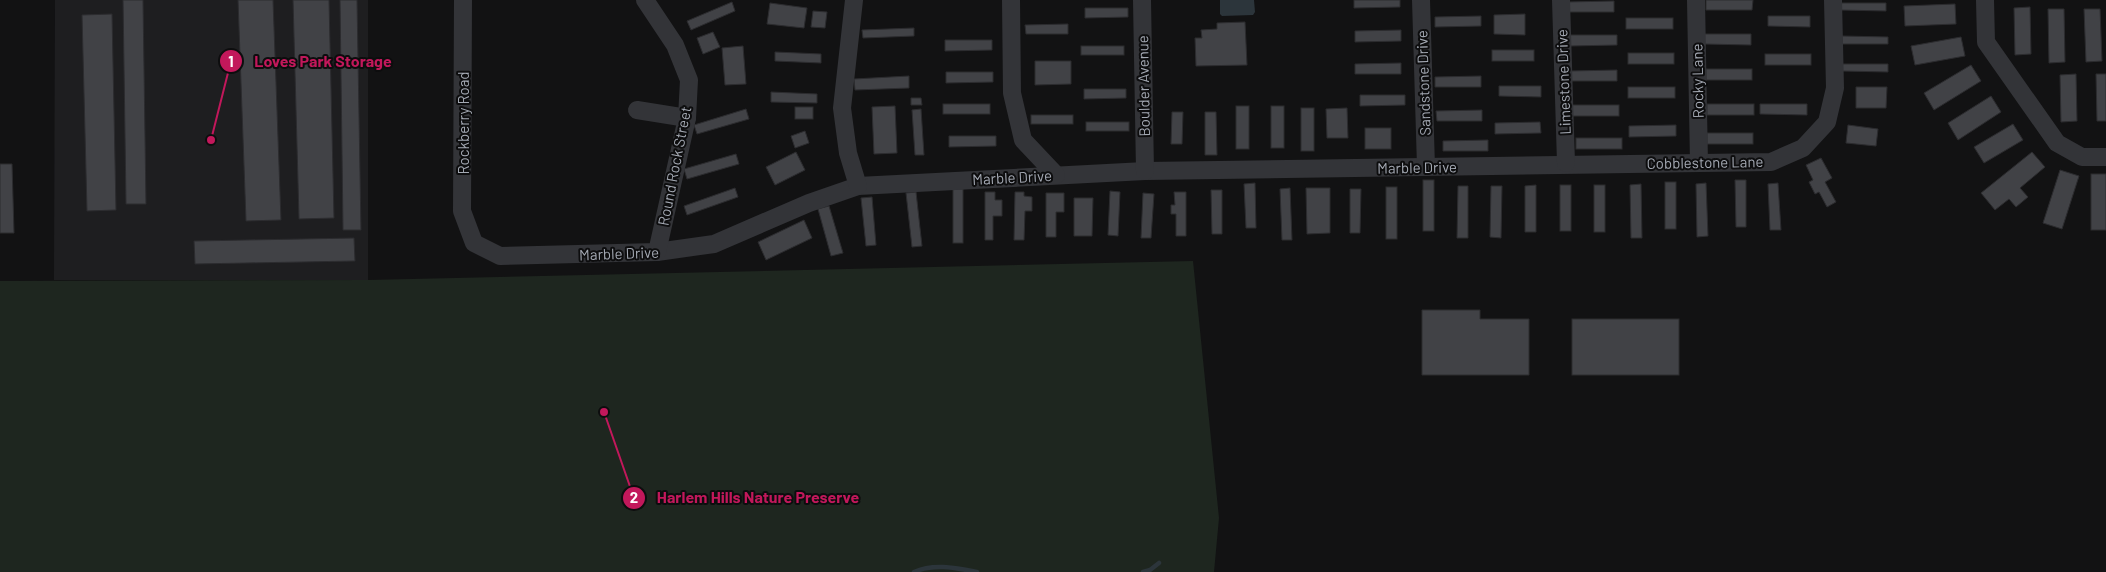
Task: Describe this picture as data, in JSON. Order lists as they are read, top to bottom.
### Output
{
  "streets": {
    "street": [
      "Rocky Lane",
      "Limestone Drive",
      "Sandstone Drive",
      "Boulder Avenue",
      "Rockberry Road",
      "Cobblestone Lane",
      "Round Rock Street",
      "Marble Drive"
    ]
  },
  "crossings": [
    ["Rocky Lane", "Cobblestone Lane"],
    ["Limestone Drive", "Cobblestone Lane"],
    ["Limestone Drive", "Marble Drive"],
    ["Sandstone Drive", "Marble Drive"],
    ["Boulder Avenue", "Marble Drive"],
    ["Rockberry Road", "Marble Drive"],
    ["Cobblestone Lane", "Marble Drive"],
    ["Round Rock Street", "Marble Drive"]
  ],
  "places": ["Loves Park Storage", "Harlem Hills Nature Preserve"]
}
